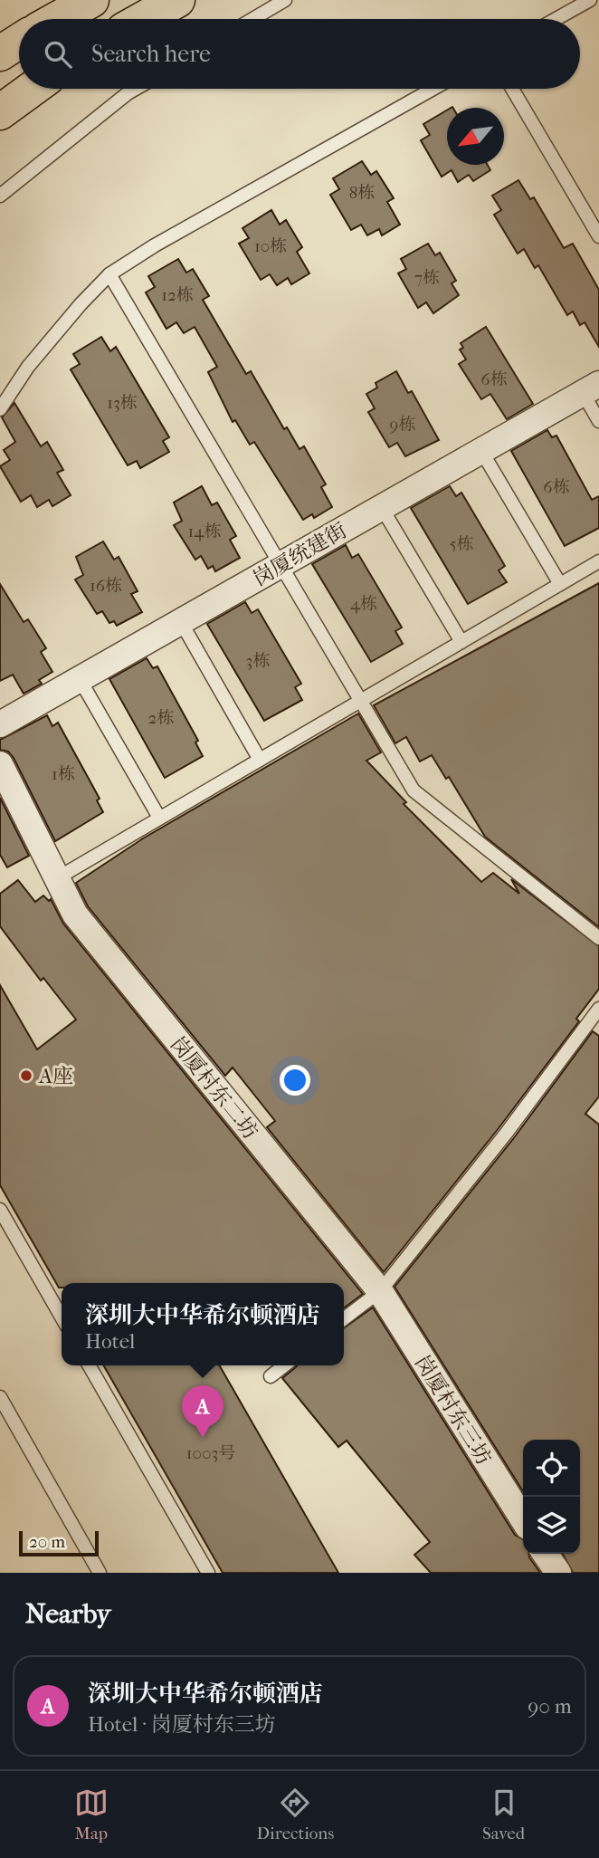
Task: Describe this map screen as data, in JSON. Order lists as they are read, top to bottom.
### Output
{
  "streets": {
    "street": ["岗厦统建街", "岗厦村东二坊", "岗厦村东三坊"]
  },
  "crossings": [
    ["岗厦村东二坊", "岗厦村东三坊"]
  ],
  "places": ["A座"],
  "house_numbers": [
    "8栋",
    "10栋",
    "7栋",
    "12栋",
    "6栋",
    "13栋",
    "9栋",
    "6栋",
    "14栋",
    "5栋",
    "16栋",
    "4栋",
    "3栋",
    "2栋",
    "1栋",
    "1003号"
  ],
  "scale_bar": "20 m",
  "north": "bottom left",
  "page": {
    "search": "Search here",
    "popup": ["深圳大中华希尔顿酒店", "Hotel"],
    "pins": "A",
    "scale": "20 m",
    "heading": "Nearby",
    "list": [
      {
        "mark": "A",
        "name": "深圳大中华希尔顿酒店",
        "note": "Hotel · 岗厦村东三坊",
        "value": "90 m"
      }
    ],
    "nav": ["Map", "Directions", "Saved"]
  }
}
